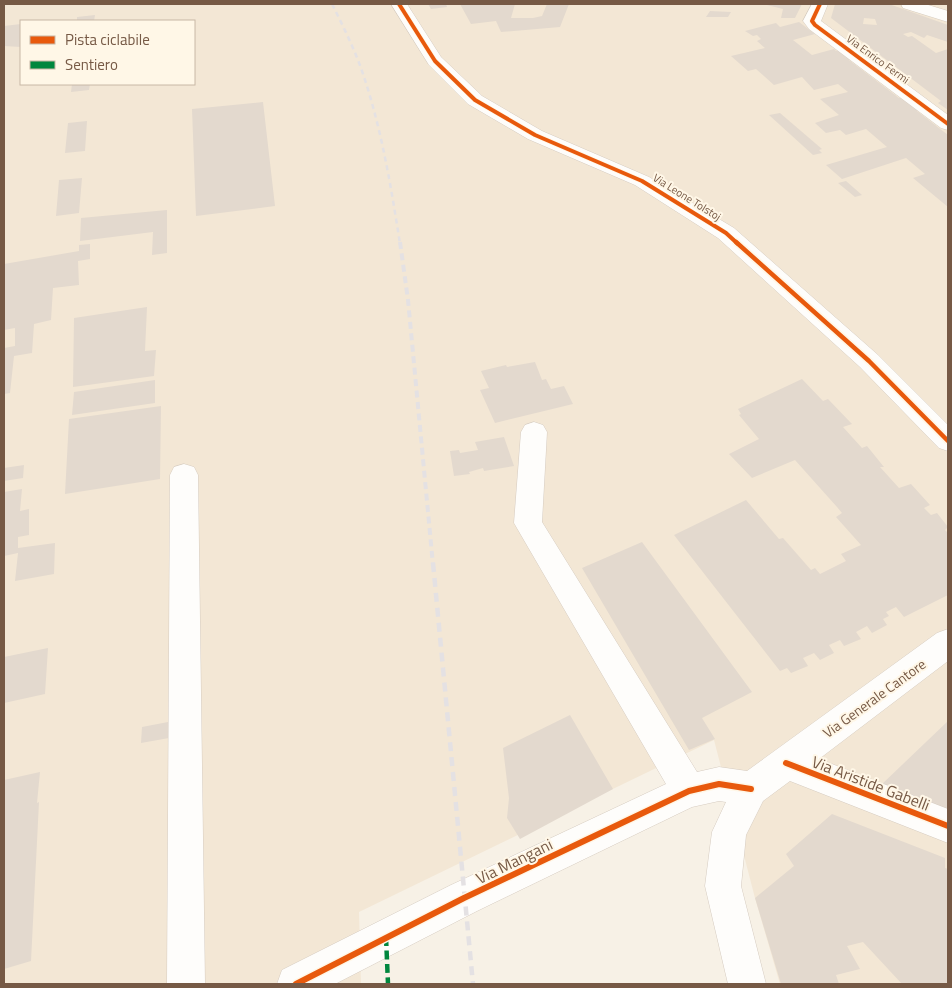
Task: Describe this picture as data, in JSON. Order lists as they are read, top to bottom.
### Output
{
  "streets": {
    "street": [
      "Via Enrico Fermi",
      "Via Leone Tolstoj",
      "Via Generale Cantore",
      "Via Aristide Gabelli",
      "Via Mangani"
    ]
  },
  "crossings": [
    ["Via Generale Cantore", "Via Aristide Gabelli"],
    ["Via Generale Cantore", "Via Mangani"]
  ],
  "legend": ["Pista ciclabile", "Sentiero"]
}
